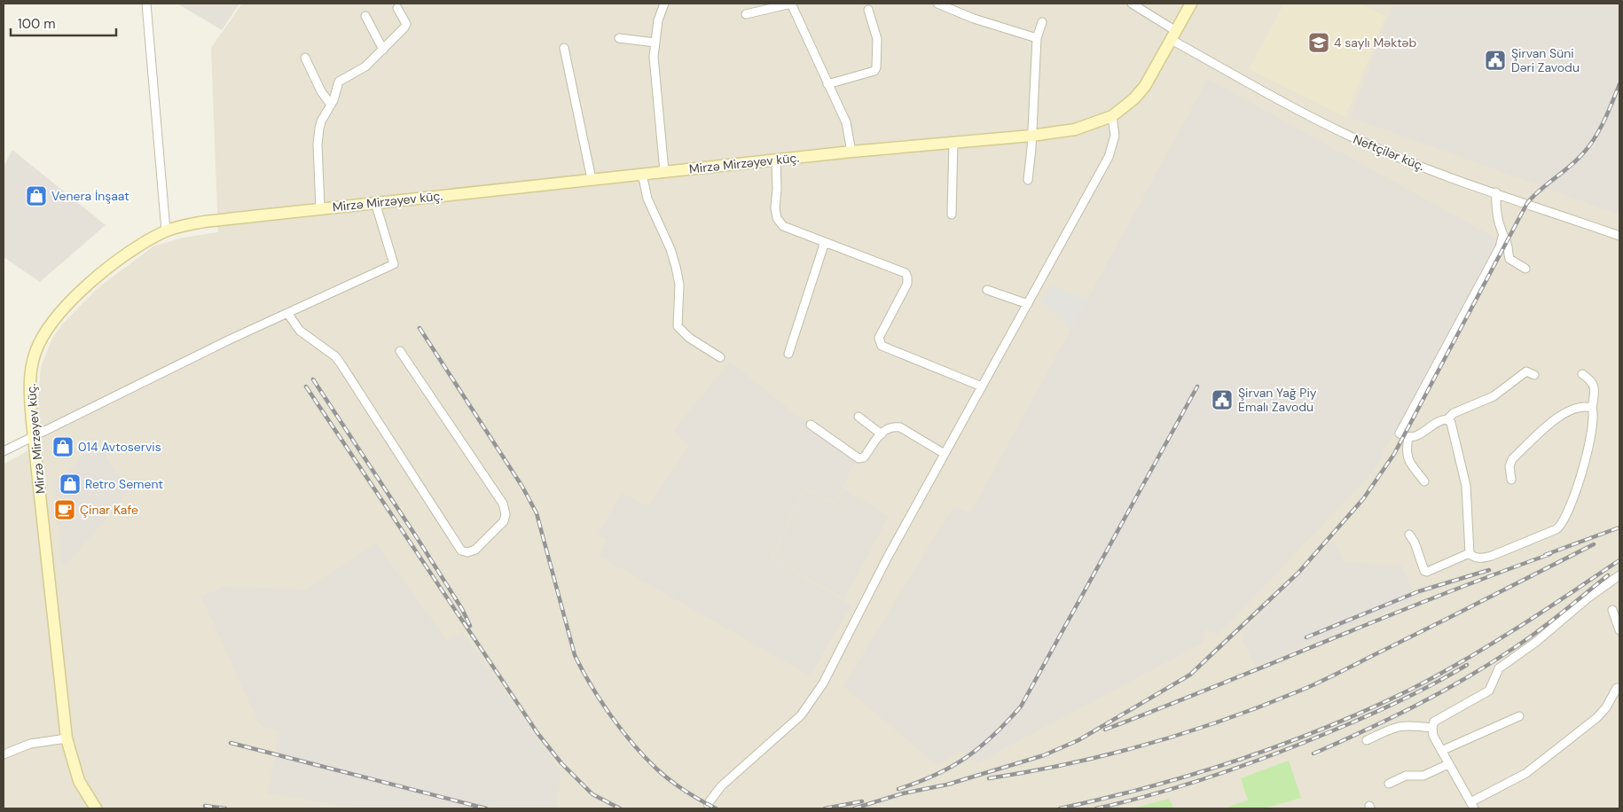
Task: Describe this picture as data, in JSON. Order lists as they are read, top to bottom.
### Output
{
  "streets": {
    "main road": ["Mirzə Mirzəyev küç."],
    "street": ["Neftçilər küç."]
  },
  "crossings": [
    ["Neftçilər küç.", "Mirzə Mirzəyev küç."]
  ],
  "places": {
    "school or university": ["4 saylı Məktəb"],
    "public building": ["Şirvan Süni Dəri Zavodu", "Şirvan Yağ Piy Emalı Zavodu"],
    "shop": ["Venera İnşaat", "014 Avtoservis", "Retro Sement"],
    "cafe": ["Çinar Kafe"]
  },
  "scale_bar": "100 m"
}
